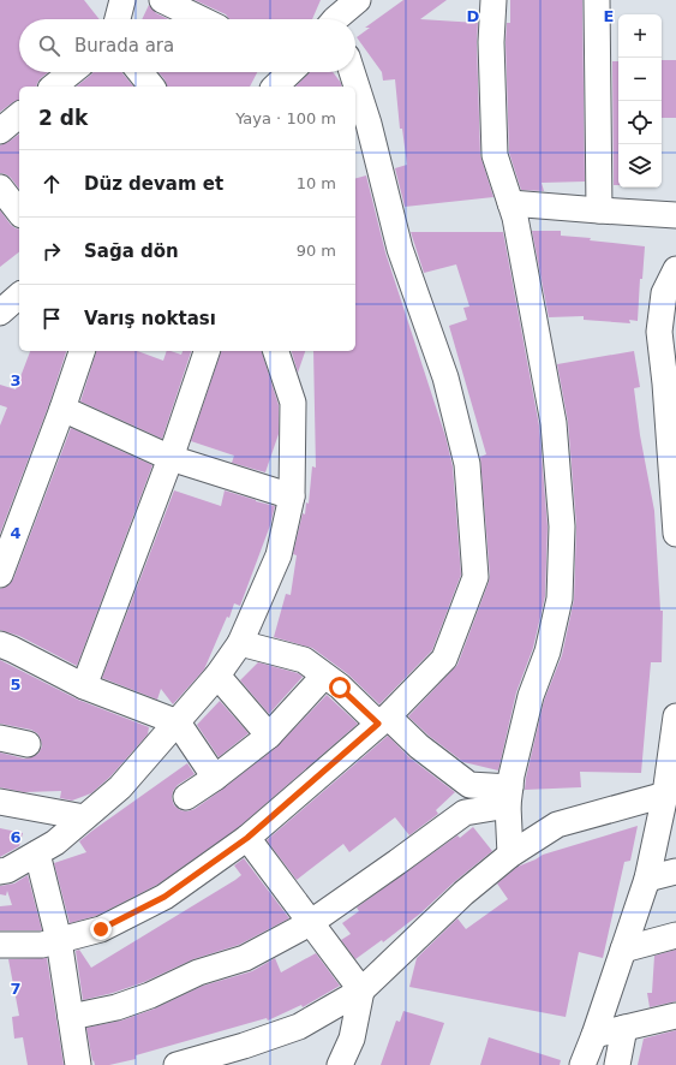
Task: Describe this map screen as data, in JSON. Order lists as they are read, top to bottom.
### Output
{
  "page": {
    "map_buttons": ["+", "−"],
    "search": "Burada ara",
    "heading": ["2 dk", "Yaya · 100 m"],
    "list": [
      ["Düz devam et", "10 m"],
      ["Sağa dön", "90 m"],
      "Varış noktası"
    ]
  },
  "grid": {
    "columns": ["D", "E"],
    "rows": [
      "3",
      "4",
      "5",
      "6",
      "7"
    ]
  }
}
